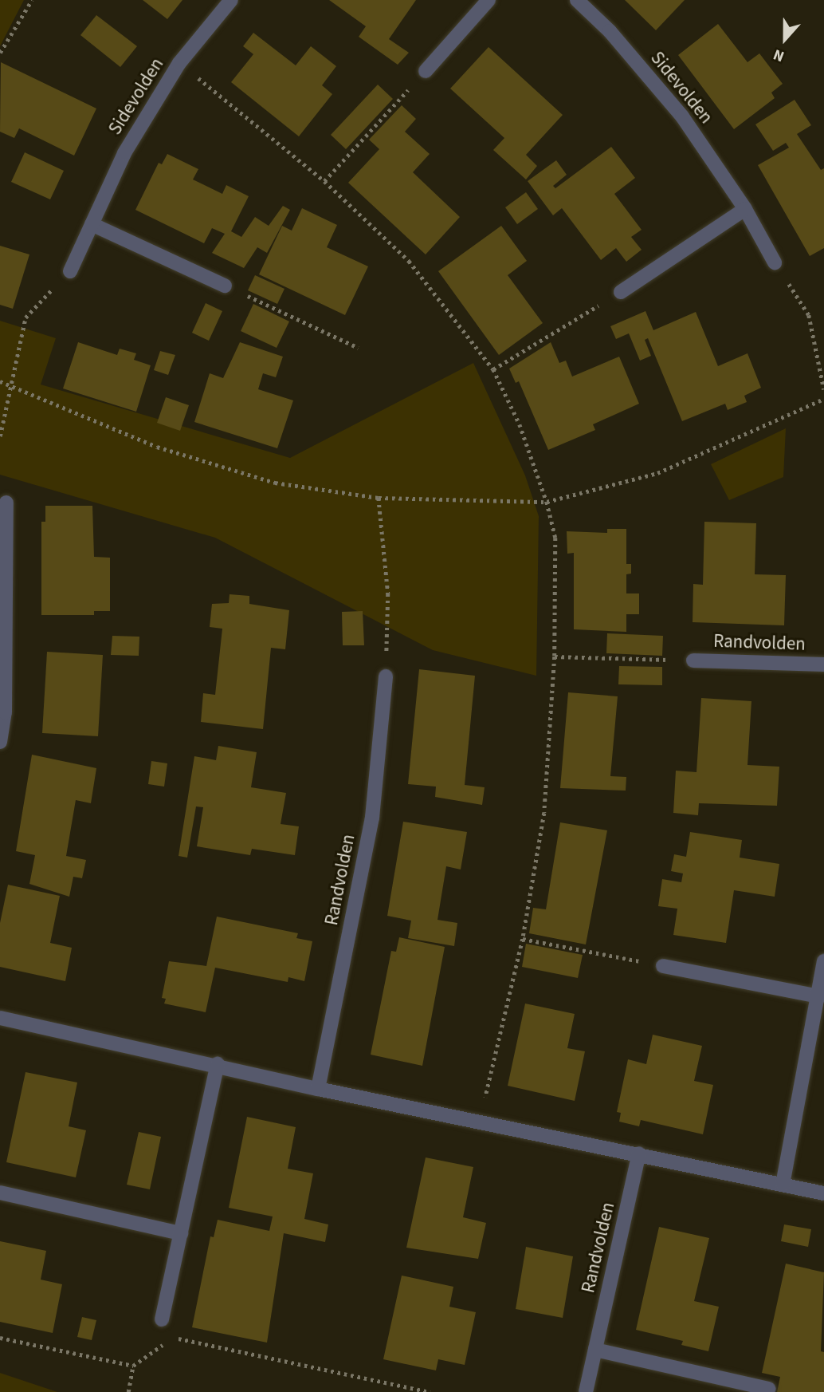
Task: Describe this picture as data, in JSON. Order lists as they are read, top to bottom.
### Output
{
  "streets": {
    "street": ["Sidevolden", "Randvolden"]
  },
  "north": "bottom"
}
